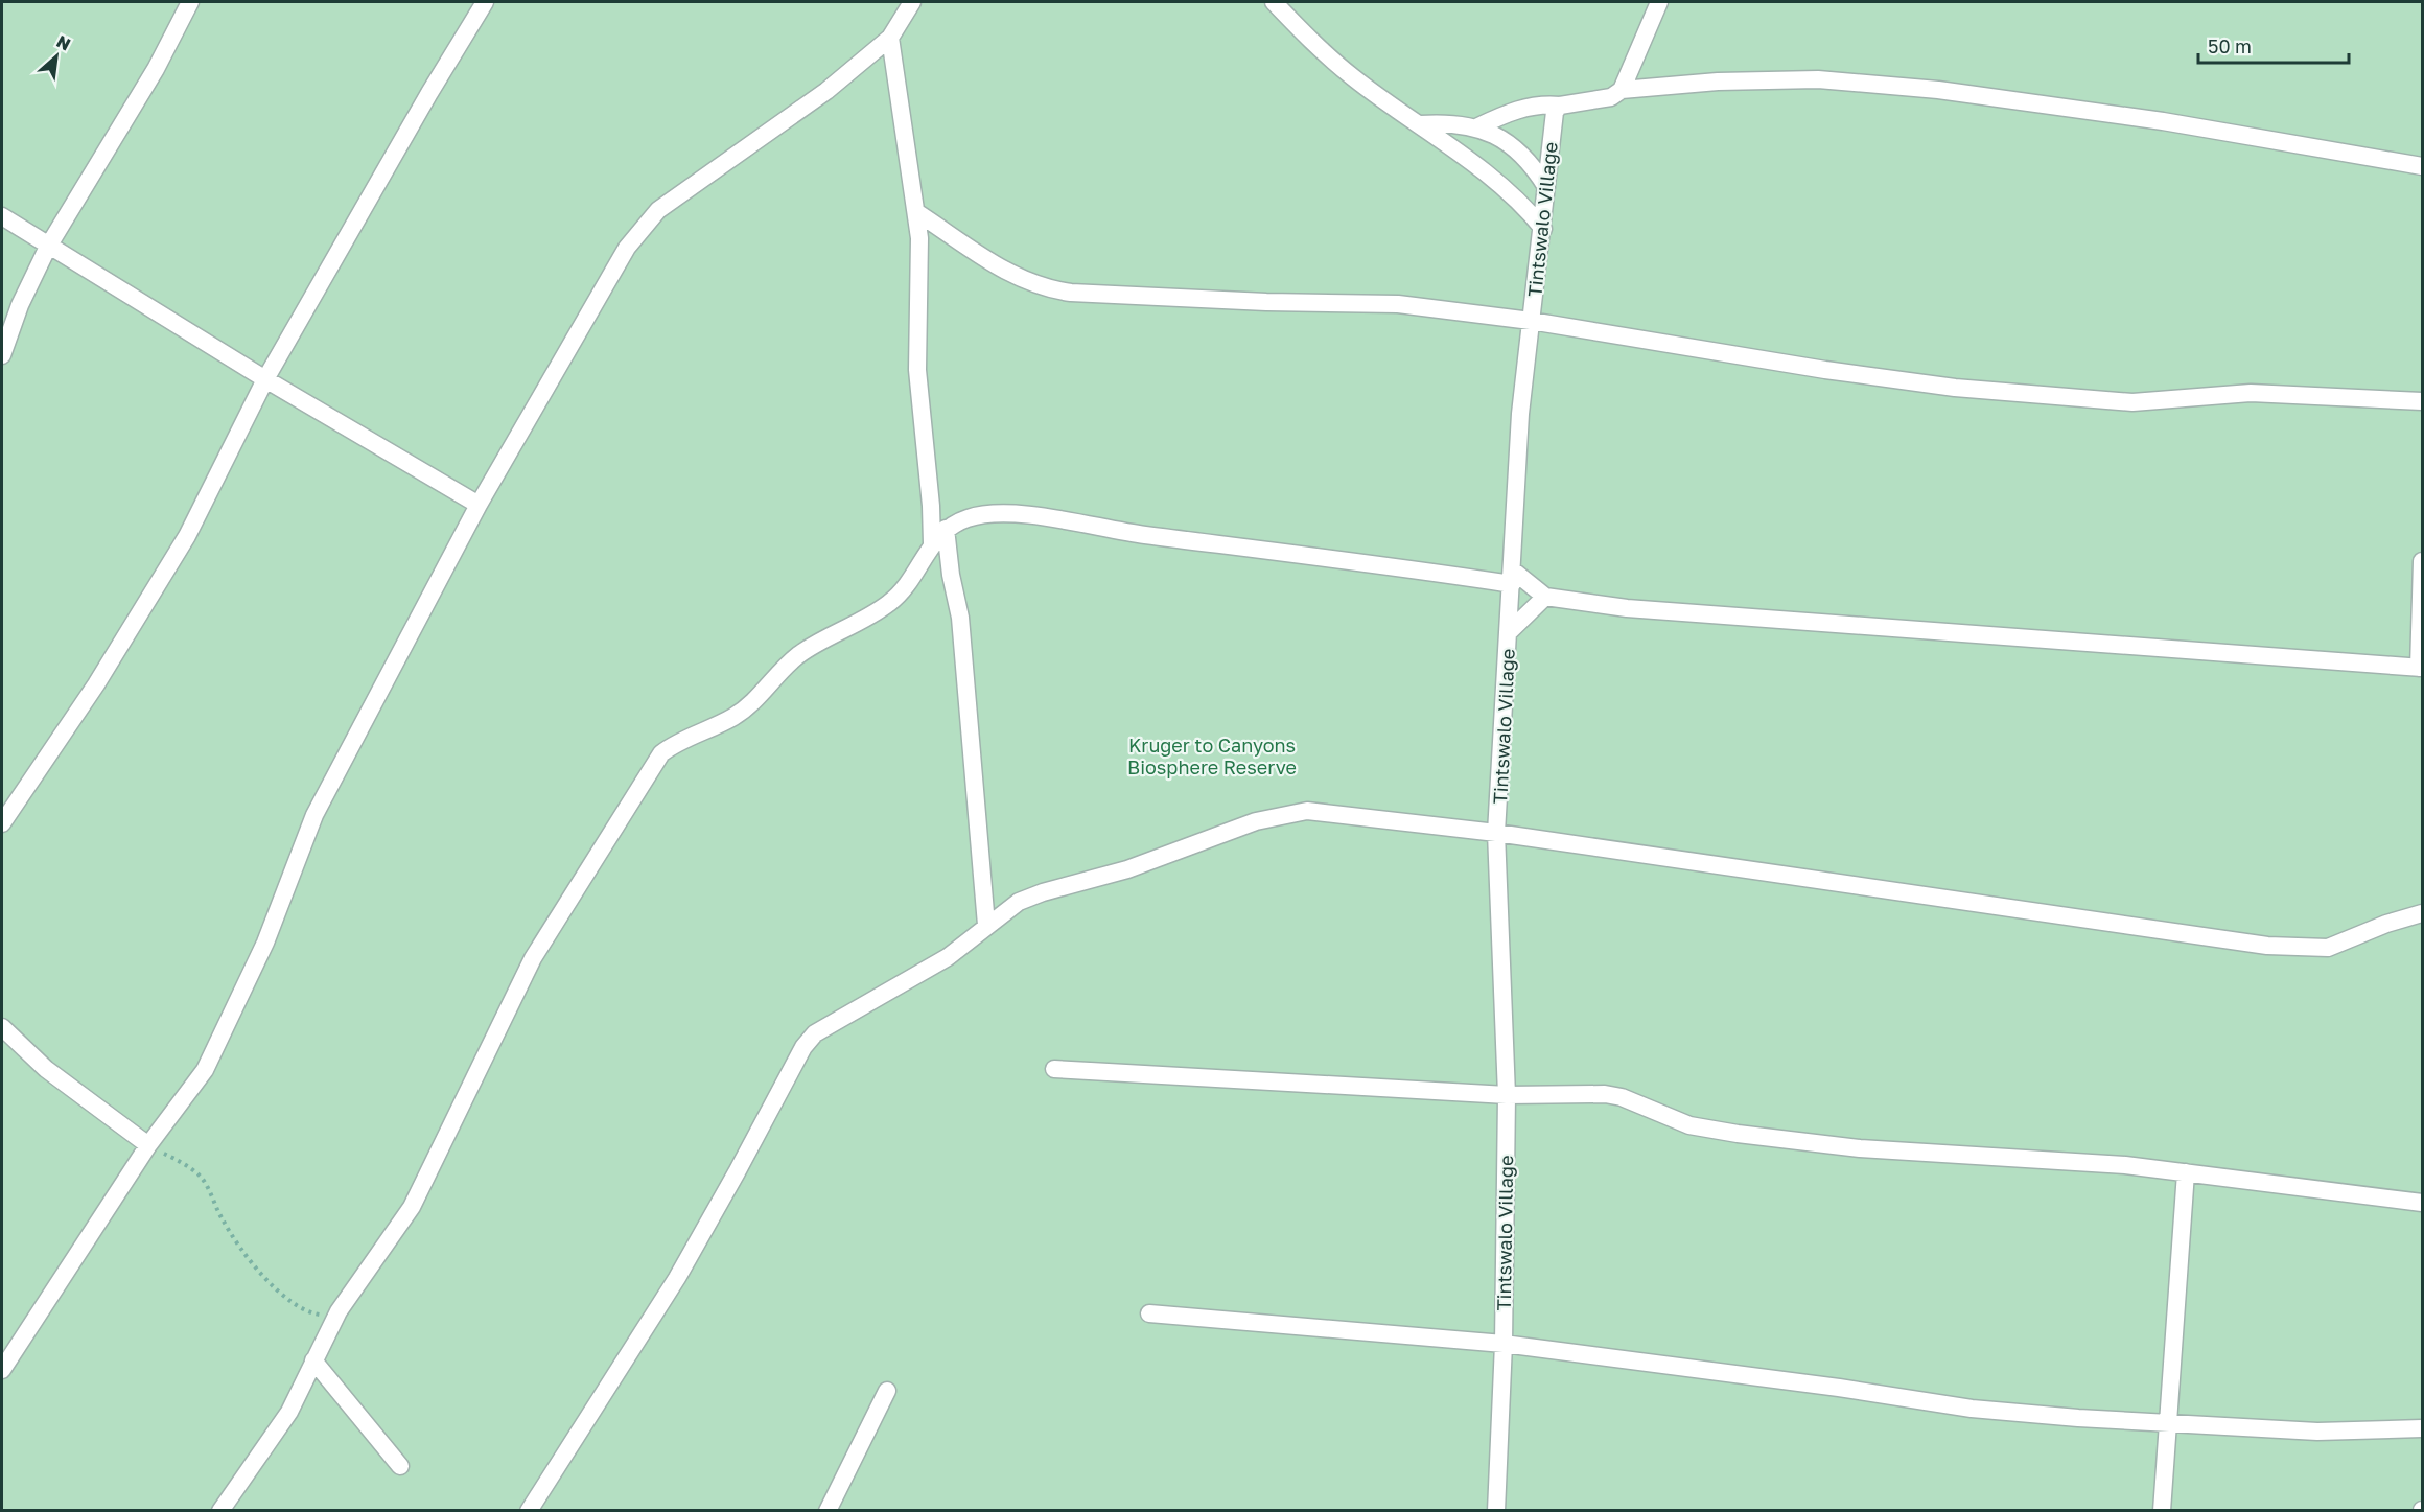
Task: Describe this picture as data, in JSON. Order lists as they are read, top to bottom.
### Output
{
  "streets": {
    "street": ["Tintswalo Village"]
  },
  "parks": ["Kruger to Canyons Biosphere Reserve"],
  "scale_bar": "50 m",
  "north": "top right"
}
